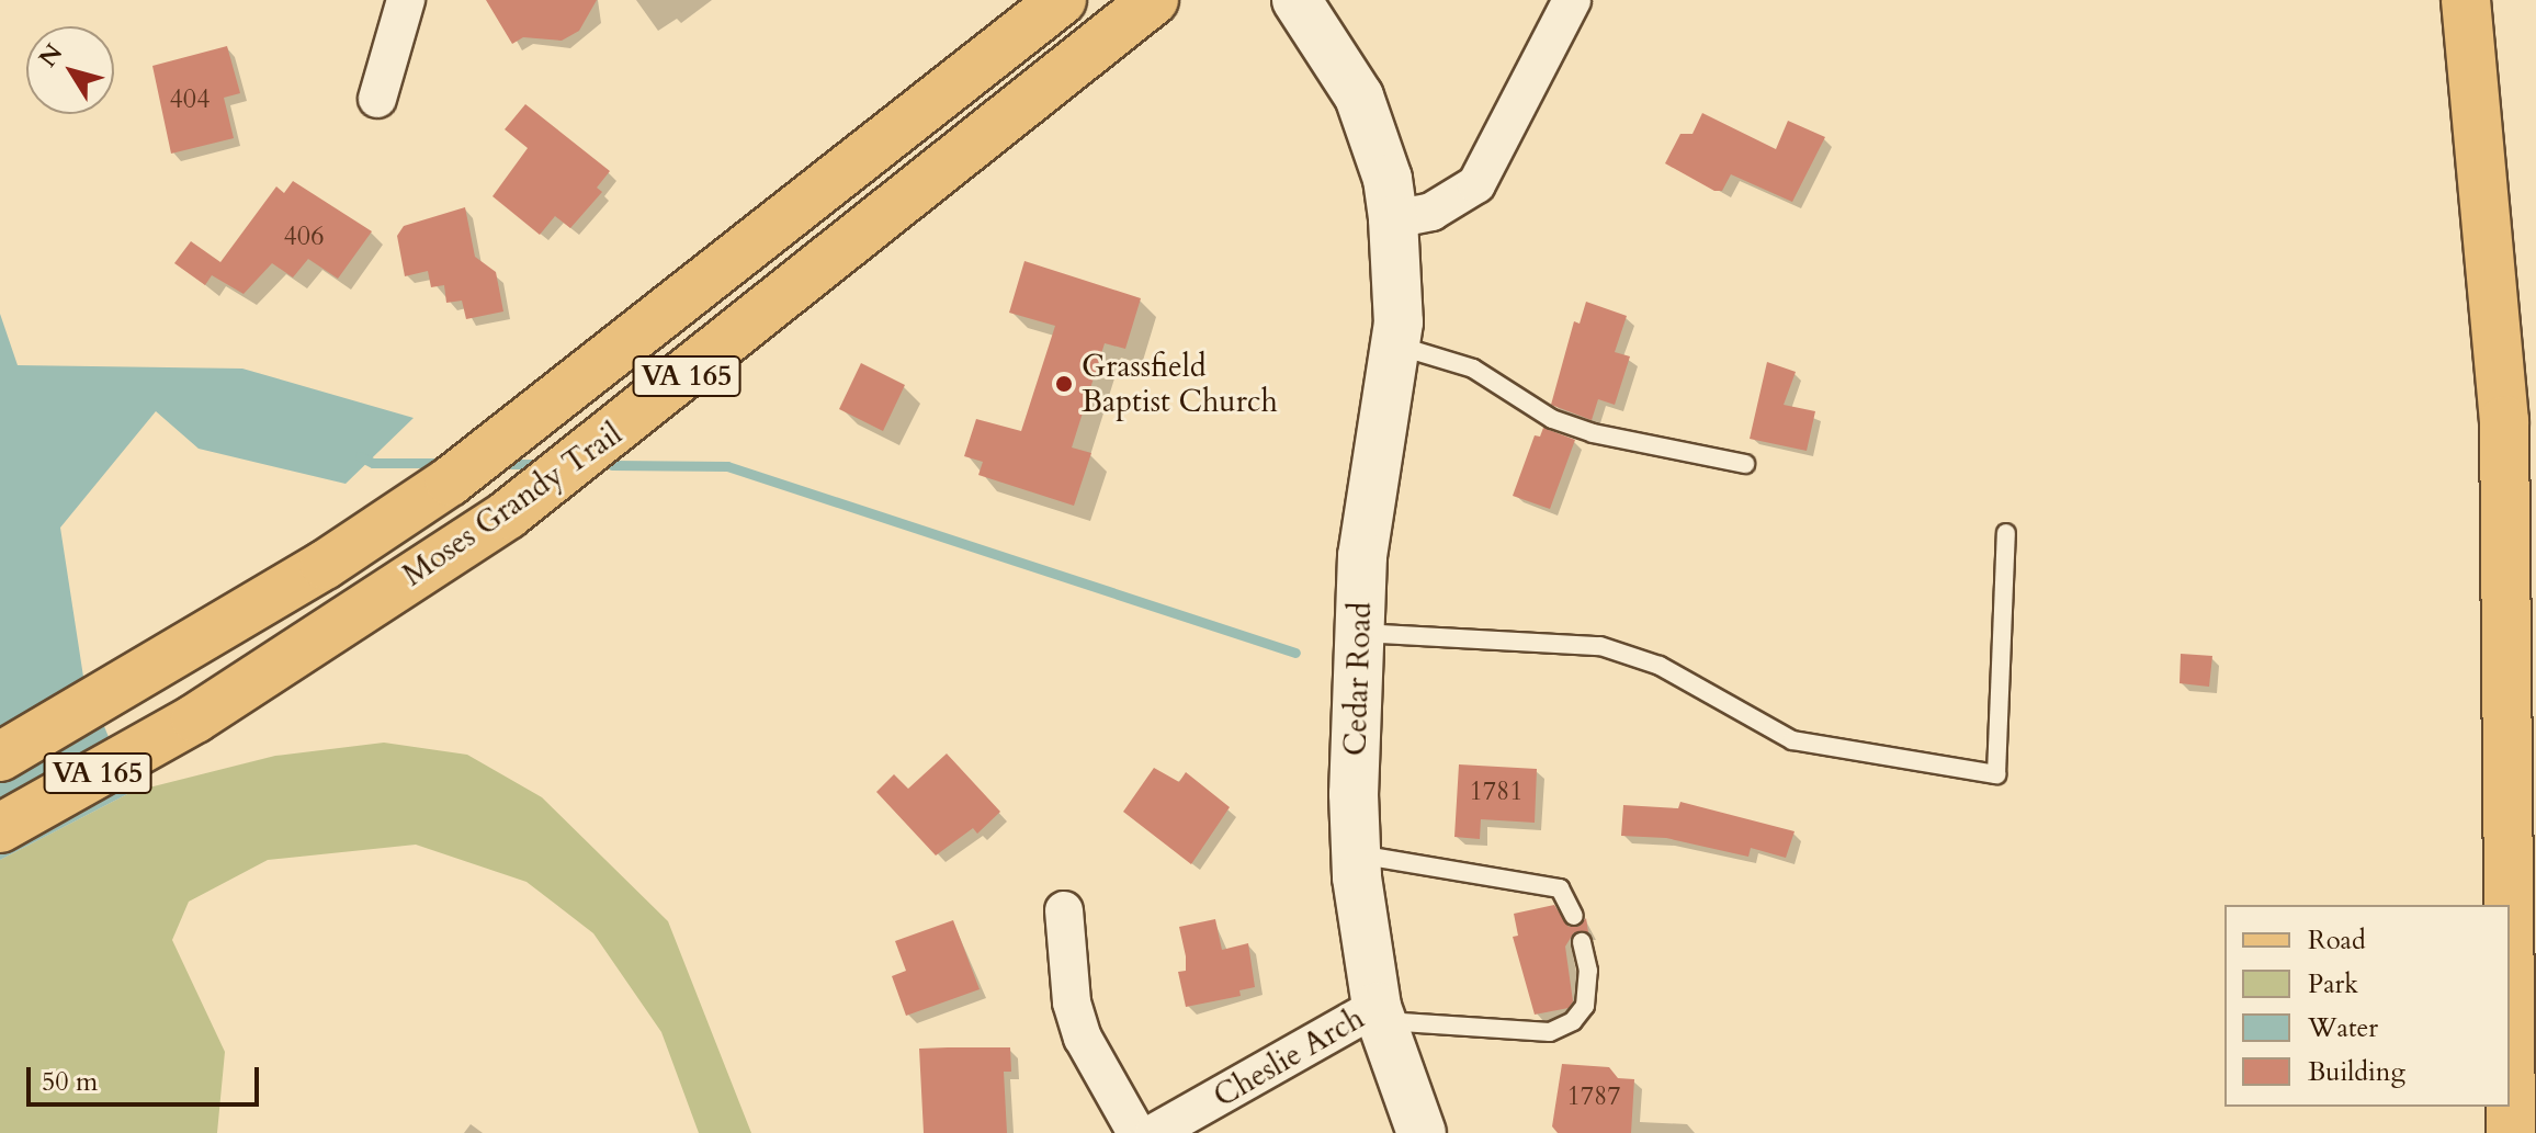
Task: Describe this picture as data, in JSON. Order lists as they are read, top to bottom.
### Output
{
  "streets": {
    "main road": ["VA 165", "Moses Grandy Trail"],
    "street": ["Cedar Road", "Cheslie Arch"]
  },
  "crossings": [
    ["Cedar Road", "Cheslie Arch"]
  ],
  "places": ["Grassfield Baptist Church"],
  "house_numbers": [
    "404",
    "406",
    "1781",
    "1787"
  ],
  "legend": [
    "Road",
    "Park",
    "Water",
    "Building"
  ],
  "scale_bar": "50 m",
  "north": "top left"
}
